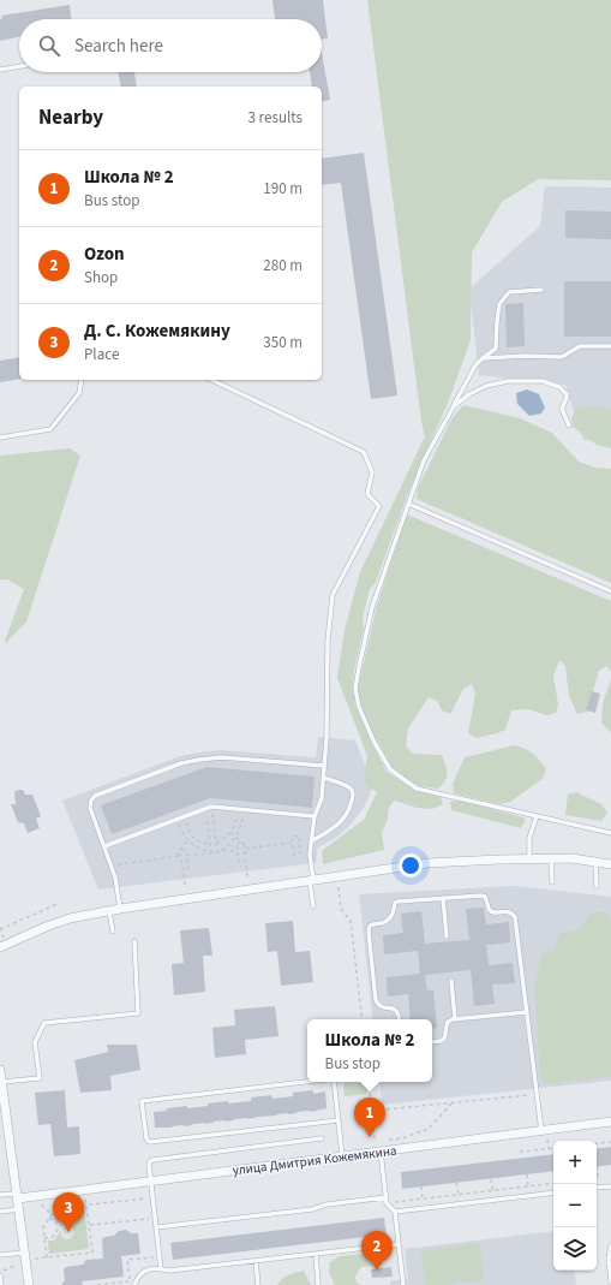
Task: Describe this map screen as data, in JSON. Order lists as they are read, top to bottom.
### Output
{
  "streets": {
    "street": ["улица Дмитрия Кожемякина"]
  },
  "page": {
    "search": "Search here",
    "heading": ["Nearby", "3 results"],
    "list": [
      {
        "mark": "1",
        "name": "Школа № 2",
        "note": "Bus stop",
        "value": "190 m"
      },
      {
        "mark": "2",
        "name": "Ozon",
        "note": "Shop",
        "value": "280 m"
      },
      {
        "mark": "3",
        "name": "Д. С. Кожемякину",
        "note": "Place",
        "value": "350 m"
      }
    ],
    "popup": ["Школа № 2", "Bus stop"],
    "pins": ["1", "3", "2"],
    "map_buttons": ["+", "−"]
  }
}
